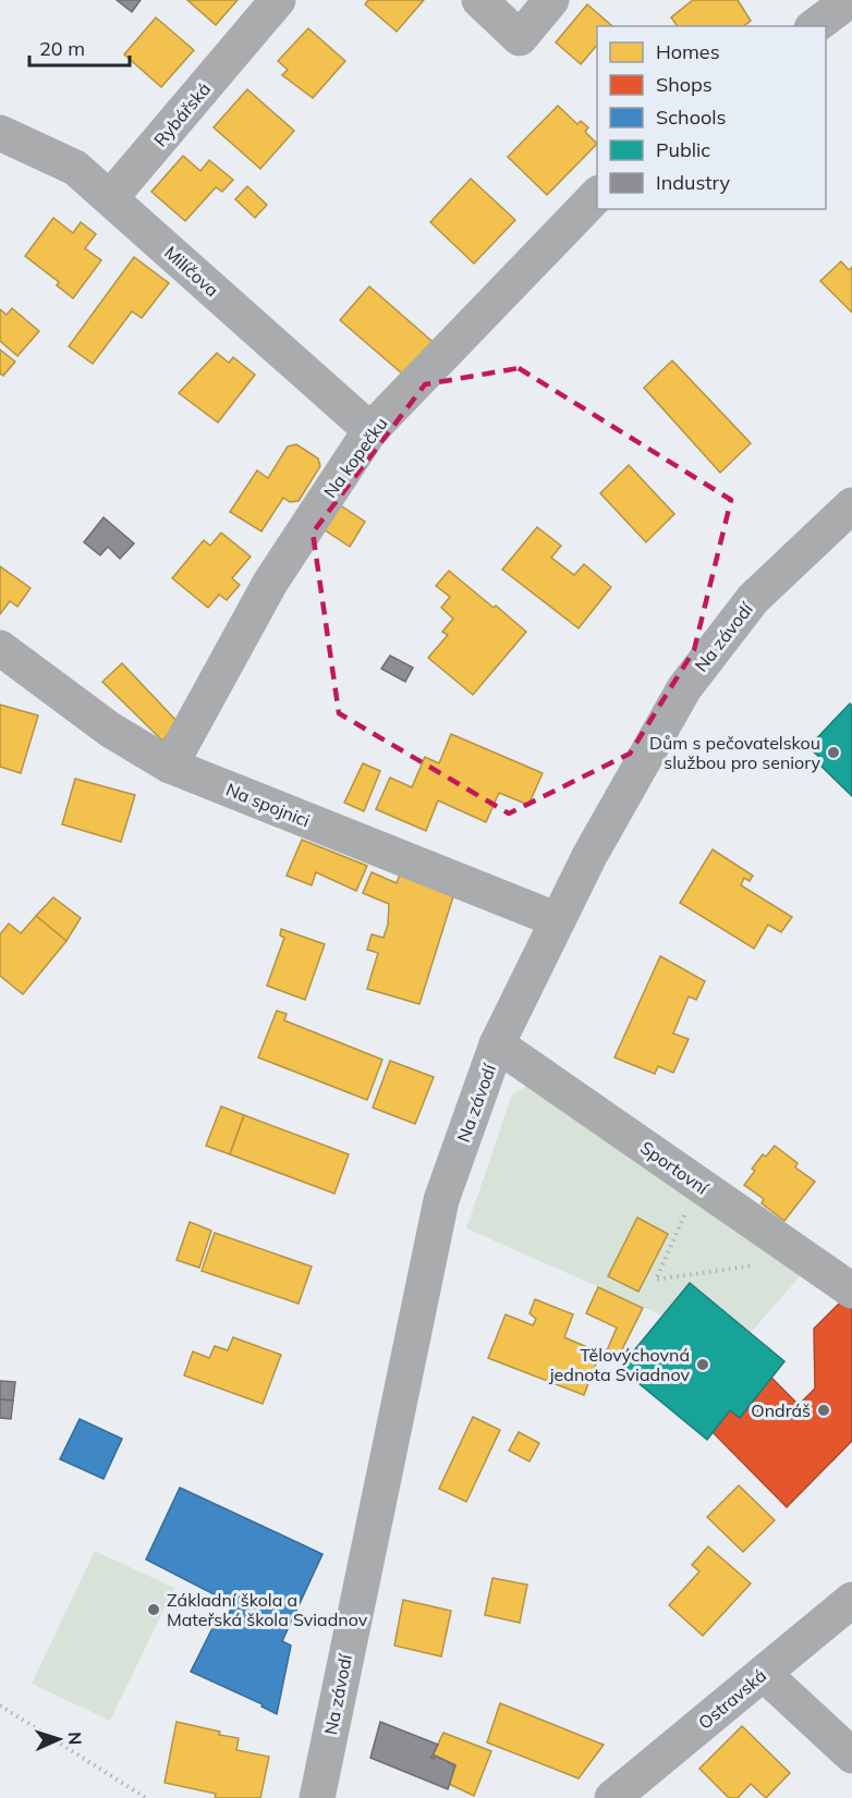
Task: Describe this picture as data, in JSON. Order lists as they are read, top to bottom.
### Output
{
  "streets": {
    "street": [
      "Rybářská",
      "Milíčova",
      "Na kopečku",
      "Na závodí",
      "Na spojnici",
      "Sportovní",
      "Ostravská"
    ]
  },
  "crossings": [
    ["Rybářská", "Milíčova"],
    ["Milíčova", "Na kopečku"],
    ["Na kopečku", "Na spojnici"],
    ["Na závodí", "Na spojnici"],
    ["Na závodí", "Sportovní"]
  ],
  "places": [
    "Dům s pečovatelskou službou pro seniory",
    "Tělovýchovná jednota Sviadnov",
    "Ondráš",
    "Základní škola a Mateřská škola Sviadnov"
  ],
  "legend": [
    "Homes",
    "Shops",
    "Schools",
    "Public",
    "Industry"
  ],
  "scale_bar": "20 m",
  "north": "right"
}
